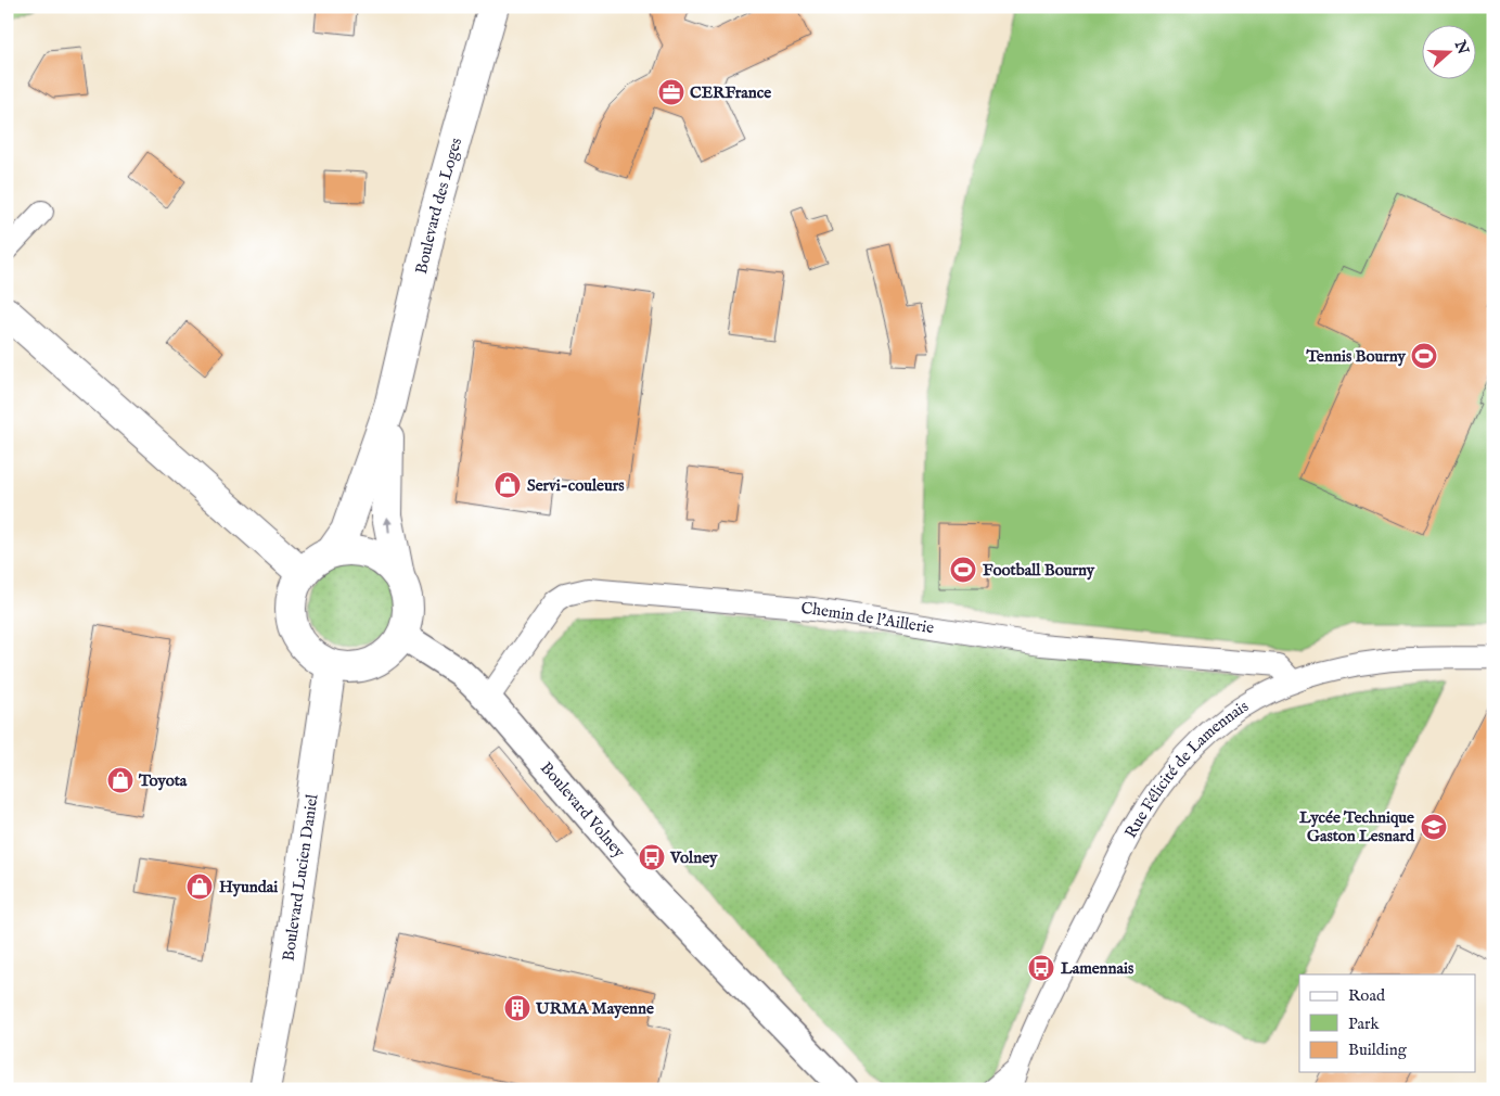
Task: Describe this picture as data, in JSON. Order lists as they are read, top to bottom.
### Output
{
  "streets": {
    "main road": ["Boulevard des Loges", "Boulevard Lucien Daniel"],
    "street": ["Chemin de l'Aillerie", "Rue Félicité de Lamennais", "Boulevard Volney"]
  },
  "crossings": [
    ["Boulevard des Loges", "Boulevard Volney"],
    ["Boulevard des Loges", "Boulevard Lucien Daniel"],
    ["Chemin de l'Aillerie", "Rue Félicité de Lamennais"],
    ["Chemin de l'Aillerie", "Boulevard Volney"],
    ["Boulevard Volney", "Boulevard Lucien Daniel"]
  ],
  "places": {
    "office": ["CERFrance"],
    "sports": ["Tennis Bourny", "Football Bourny"],
    "shop": ["Servi-couleurs", "Toyota", "Hyundai"],
    "school or university": ["Lycée Technique Gaston Lesnard"],
    "bus stop": ["Volney", "Lamennais"],
    "building": ["URMA Mayenne"]
  },
  "legend": ["Road", "Park", "Building"],
  "north": "right"
}
